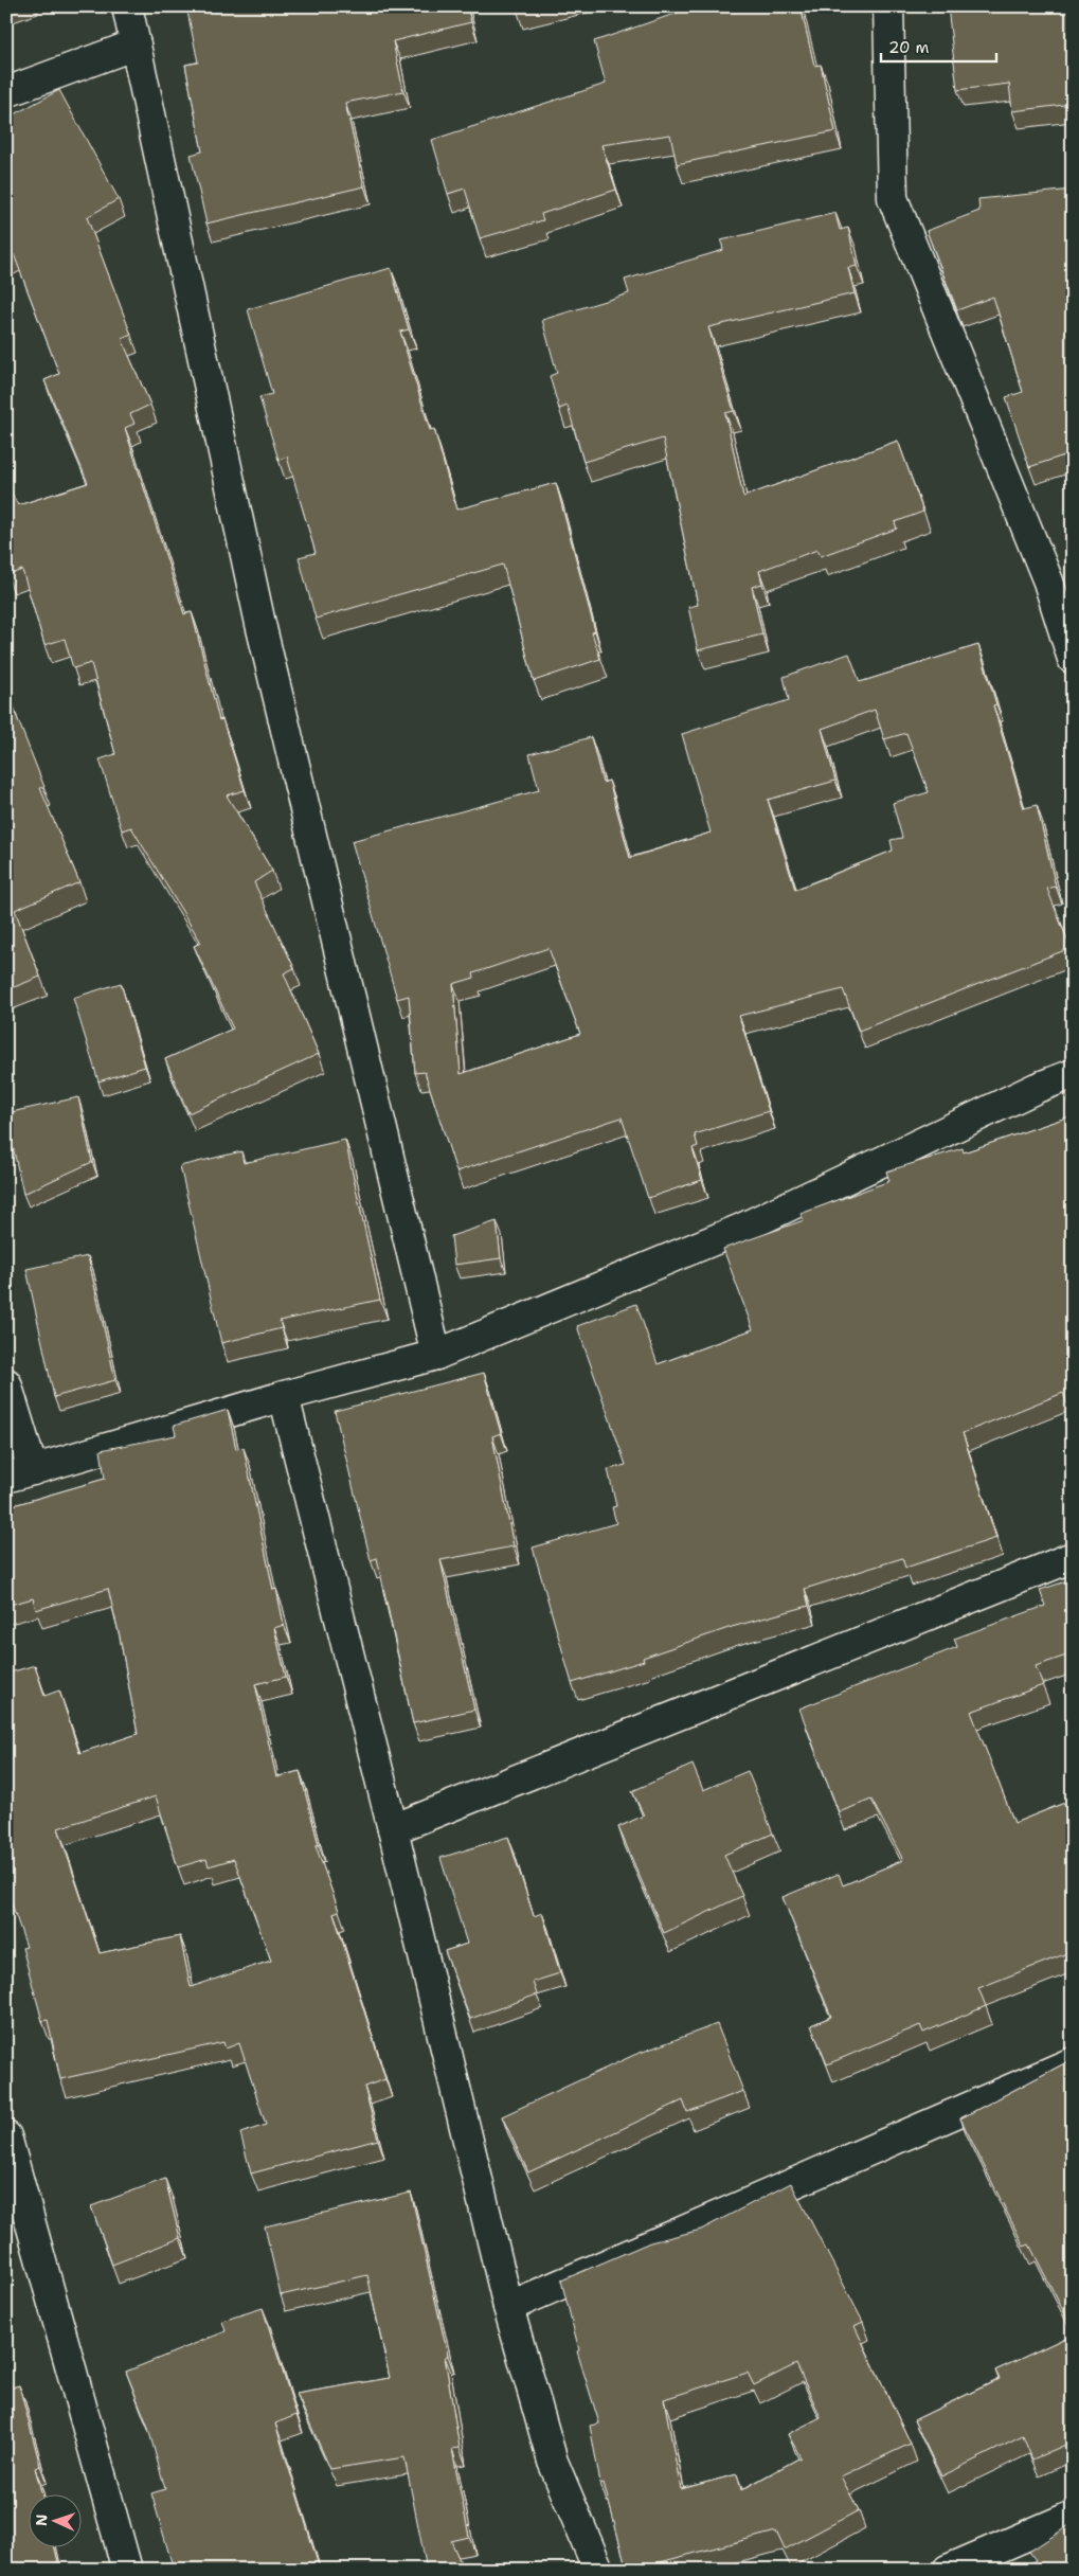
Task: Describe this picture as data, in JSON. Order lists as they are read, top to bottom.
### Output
{
  "scale_bar": "20 m",
  "north": "left"
}
